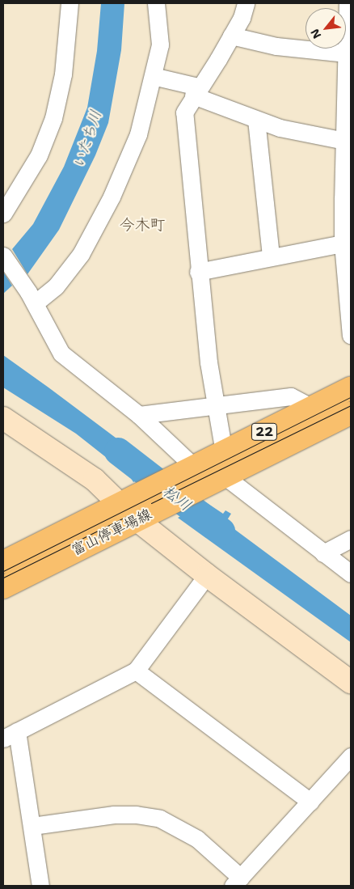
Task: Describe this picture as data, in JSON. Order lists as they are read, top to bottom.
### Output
{
  "streets": {
    "main road": ["22", "富山停車場線"]
  },
  "districts": ["今木町"],
  "water": ["いたち川", "松川"],
  "north": "bottom left"
}
